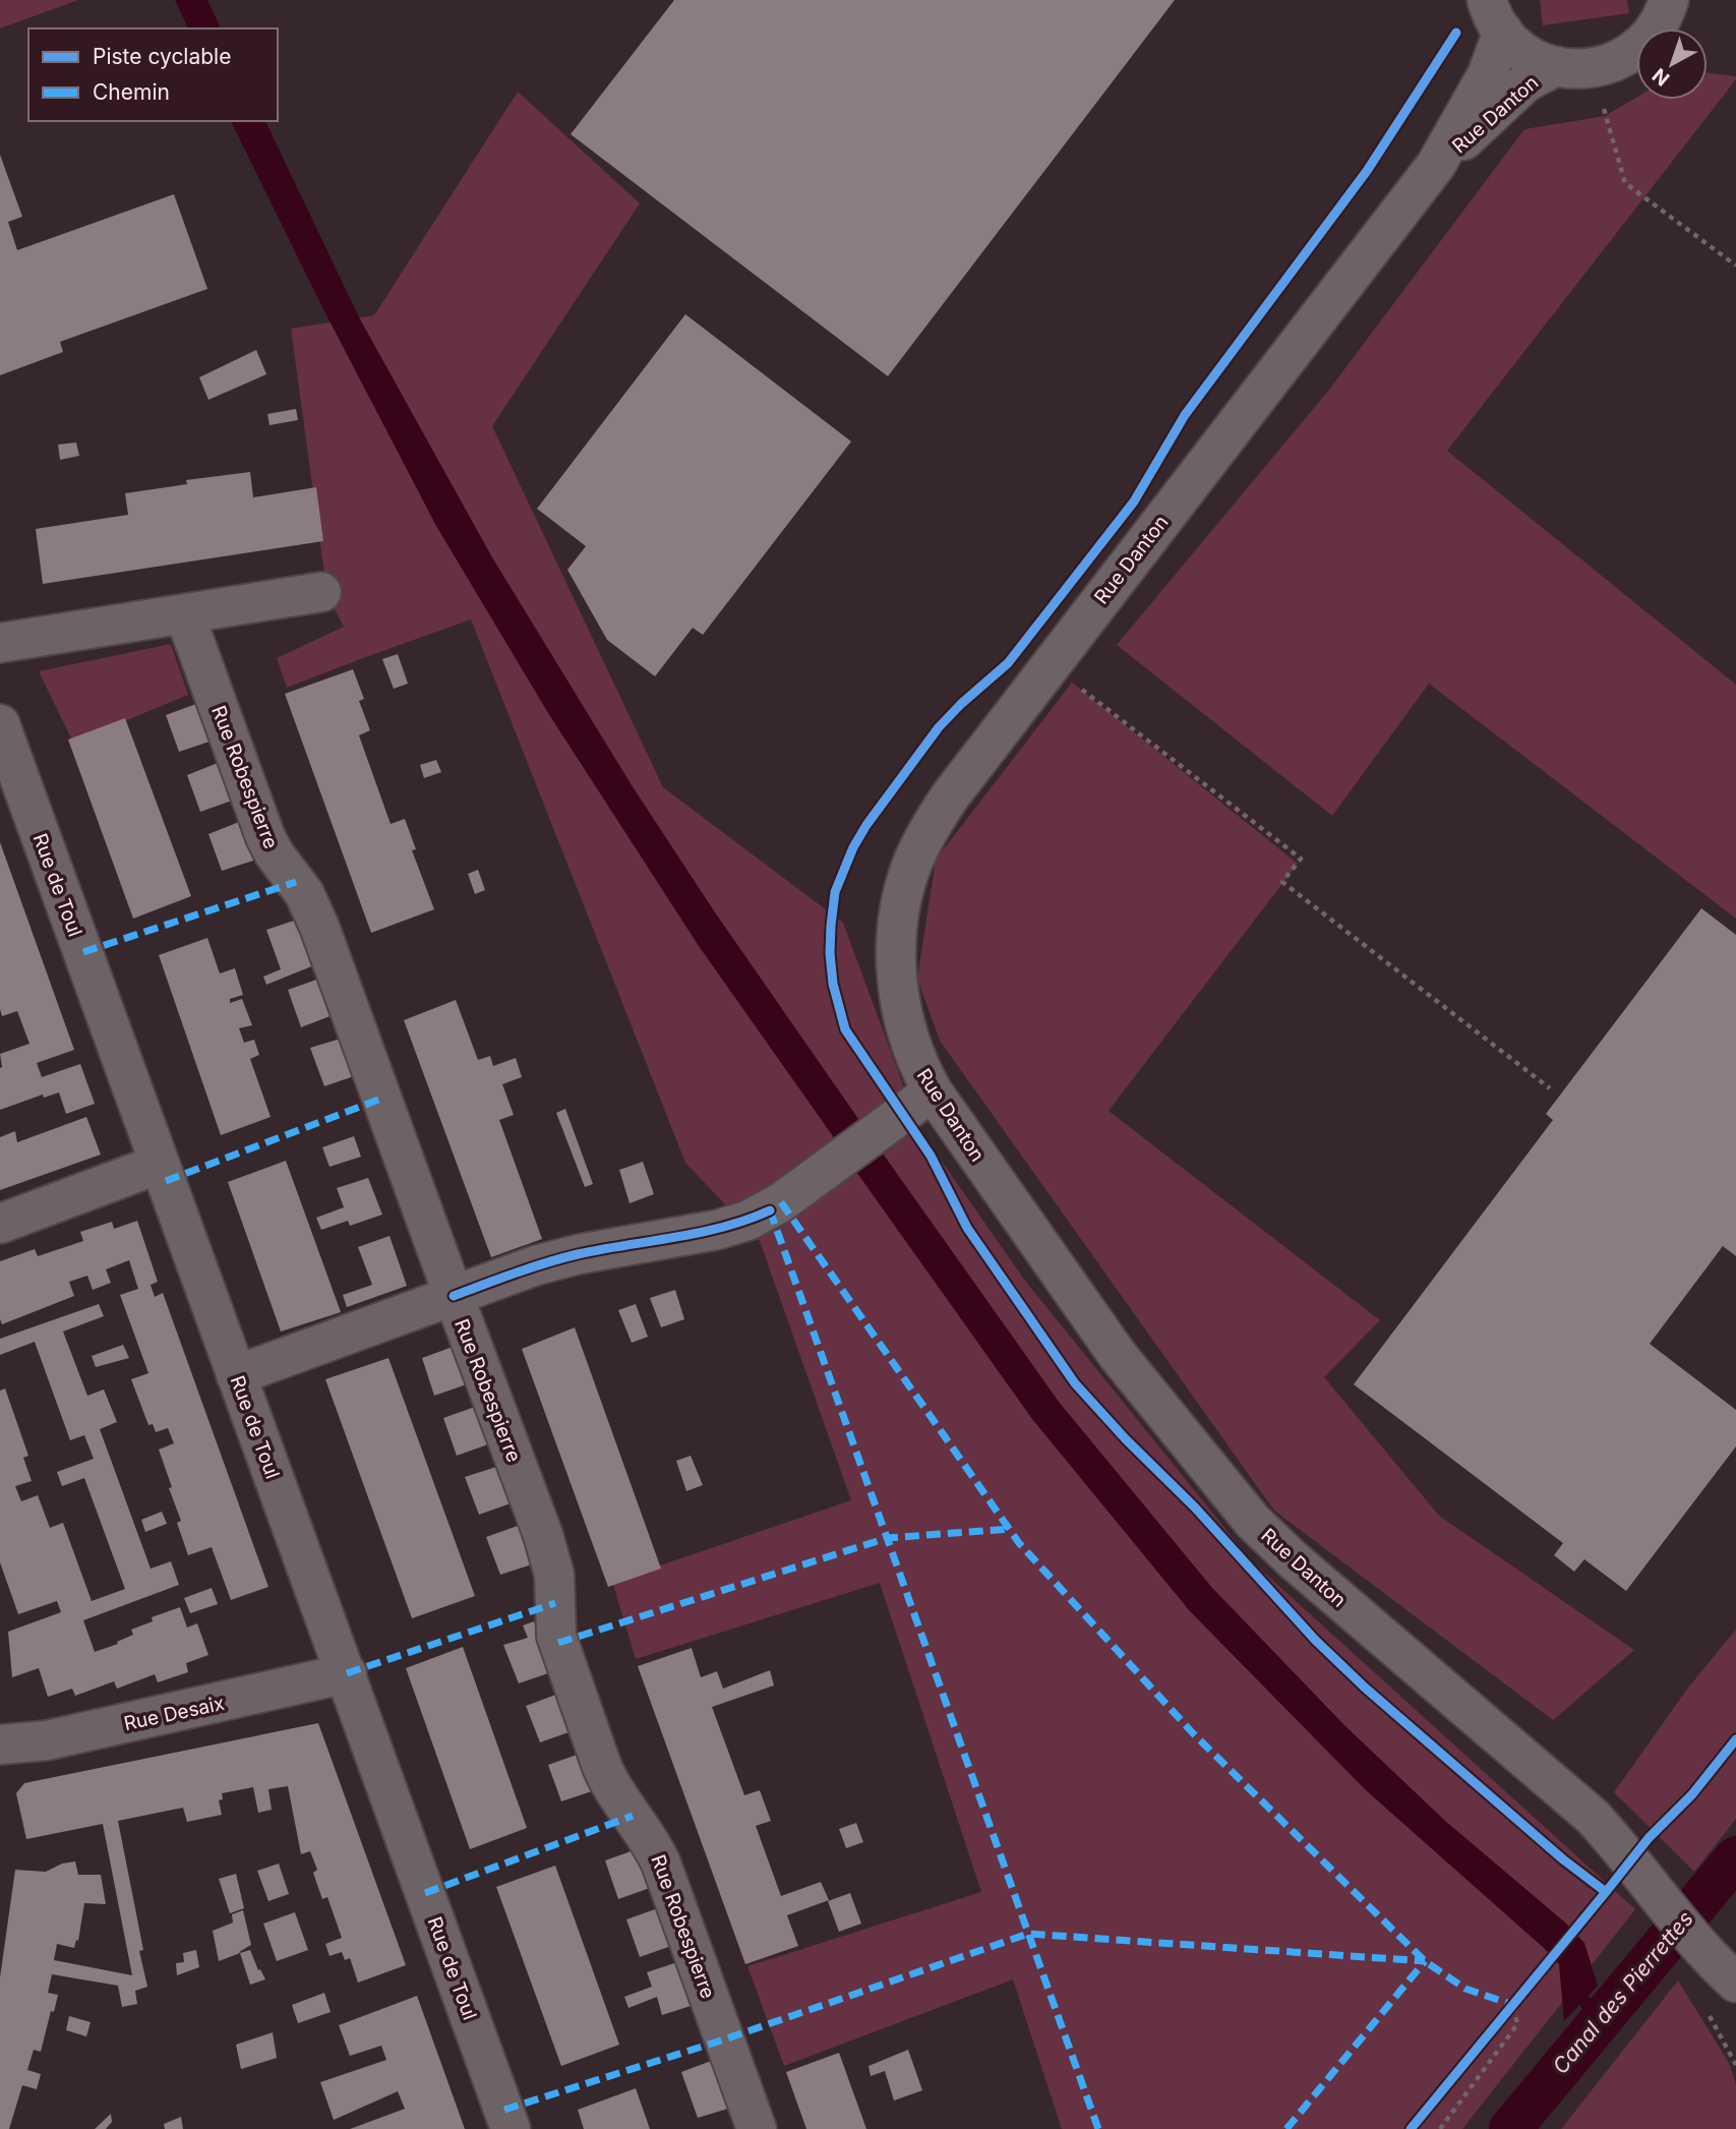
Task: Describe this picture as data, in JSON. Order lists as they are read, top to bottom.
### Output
{
  "streets": {
    "street": [
      "Rue Danton",
      "Rue Robespierre",
      "Rue de Toul",
      "Rue Desaix"
    ]
  },
  "crossings": [
    ["Rue de Toul", "Rue Desaix"]
  ],
  "water": ["Canal des Pierrettes"],
  "legend": ["Piste cyclable", "Chemin"],
  "north": "bottom left"
}
